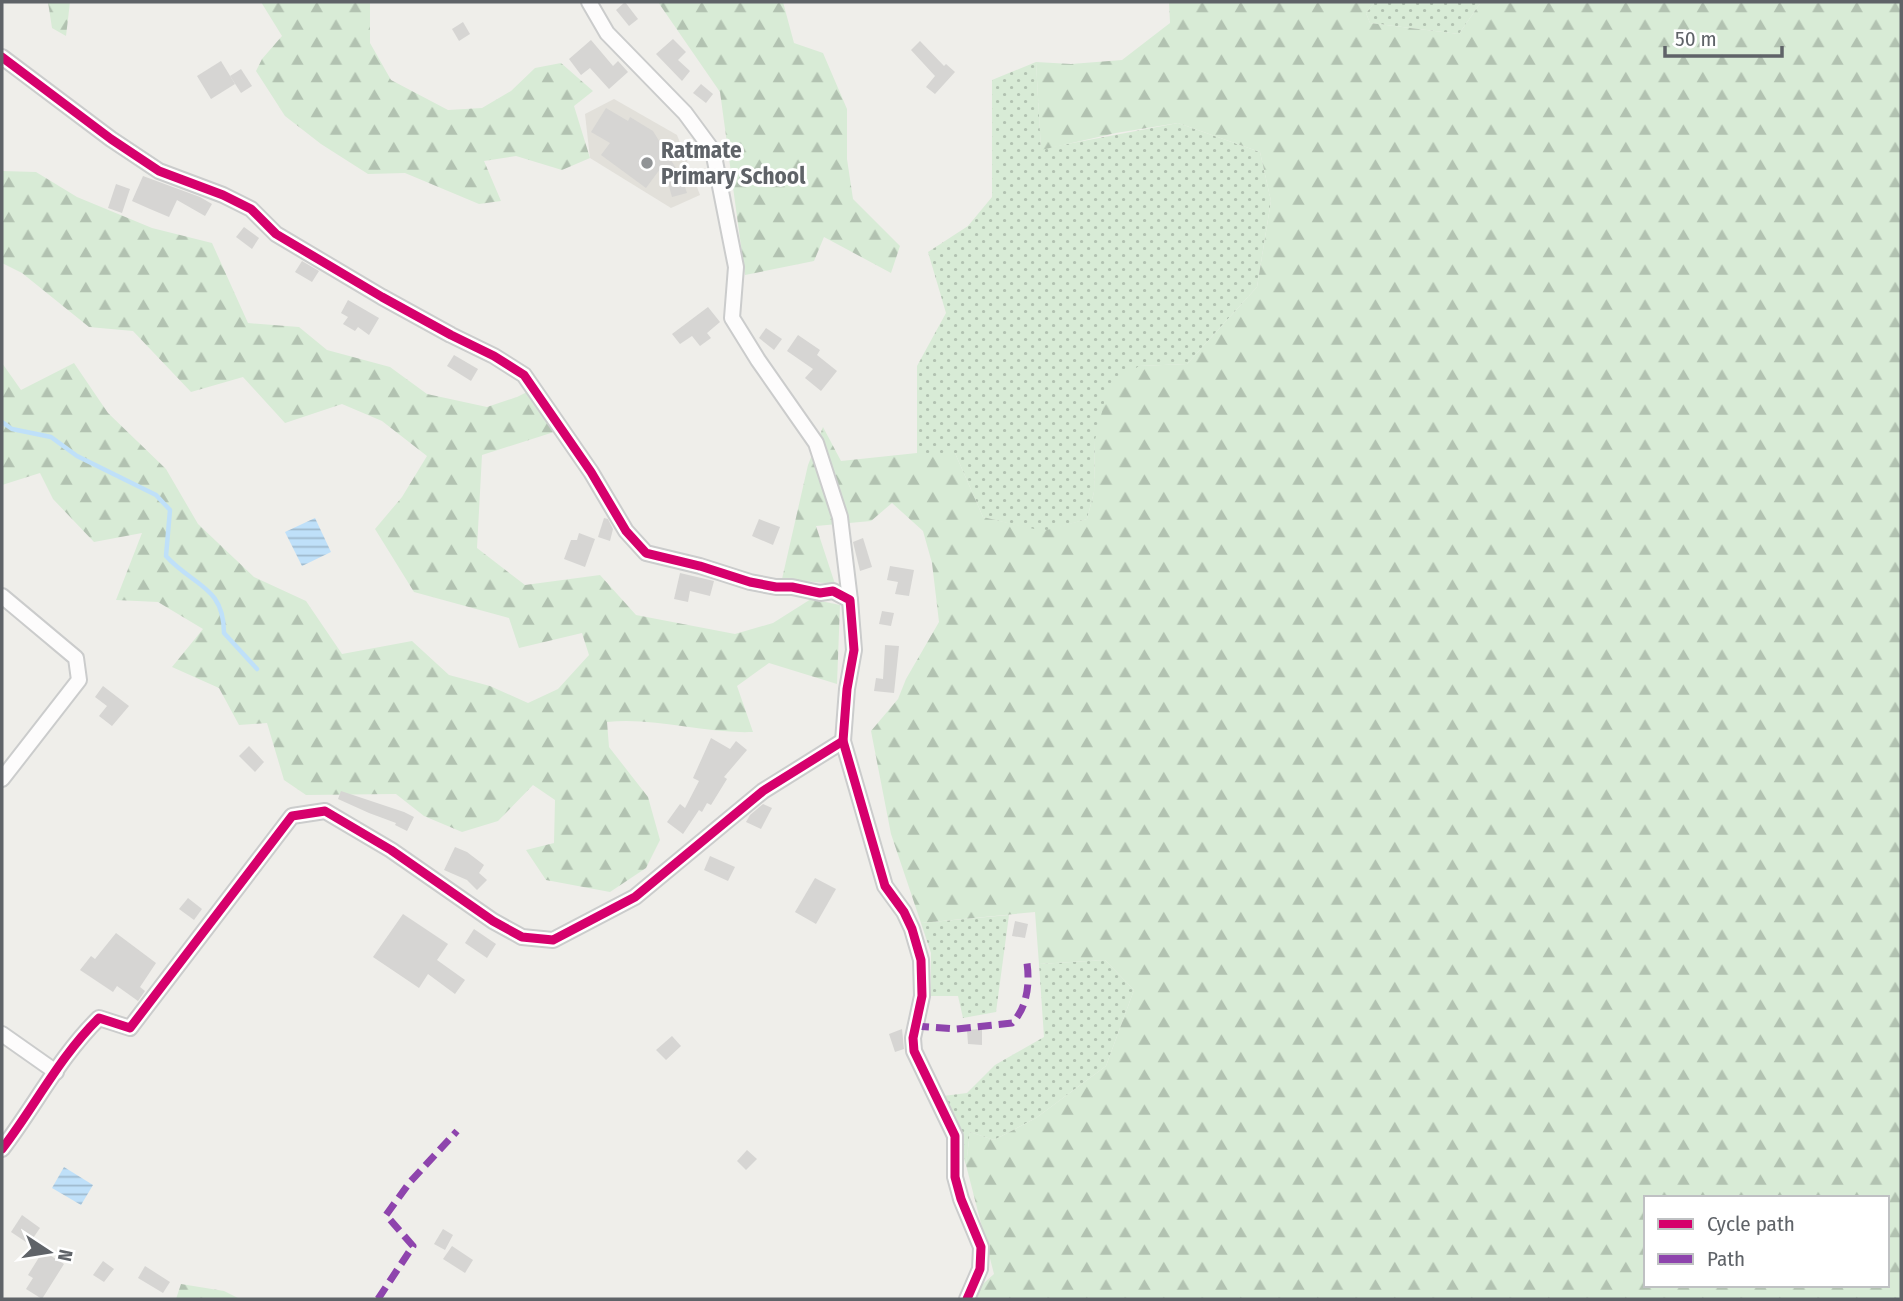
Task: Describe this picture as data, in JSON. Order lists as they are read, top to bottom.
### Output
{
  "places": ["Ratmate Primary School"],
  "legend": ["Cycle path", "Path"],
  "scale_bar": "50 m",
  "north": "right"
}
